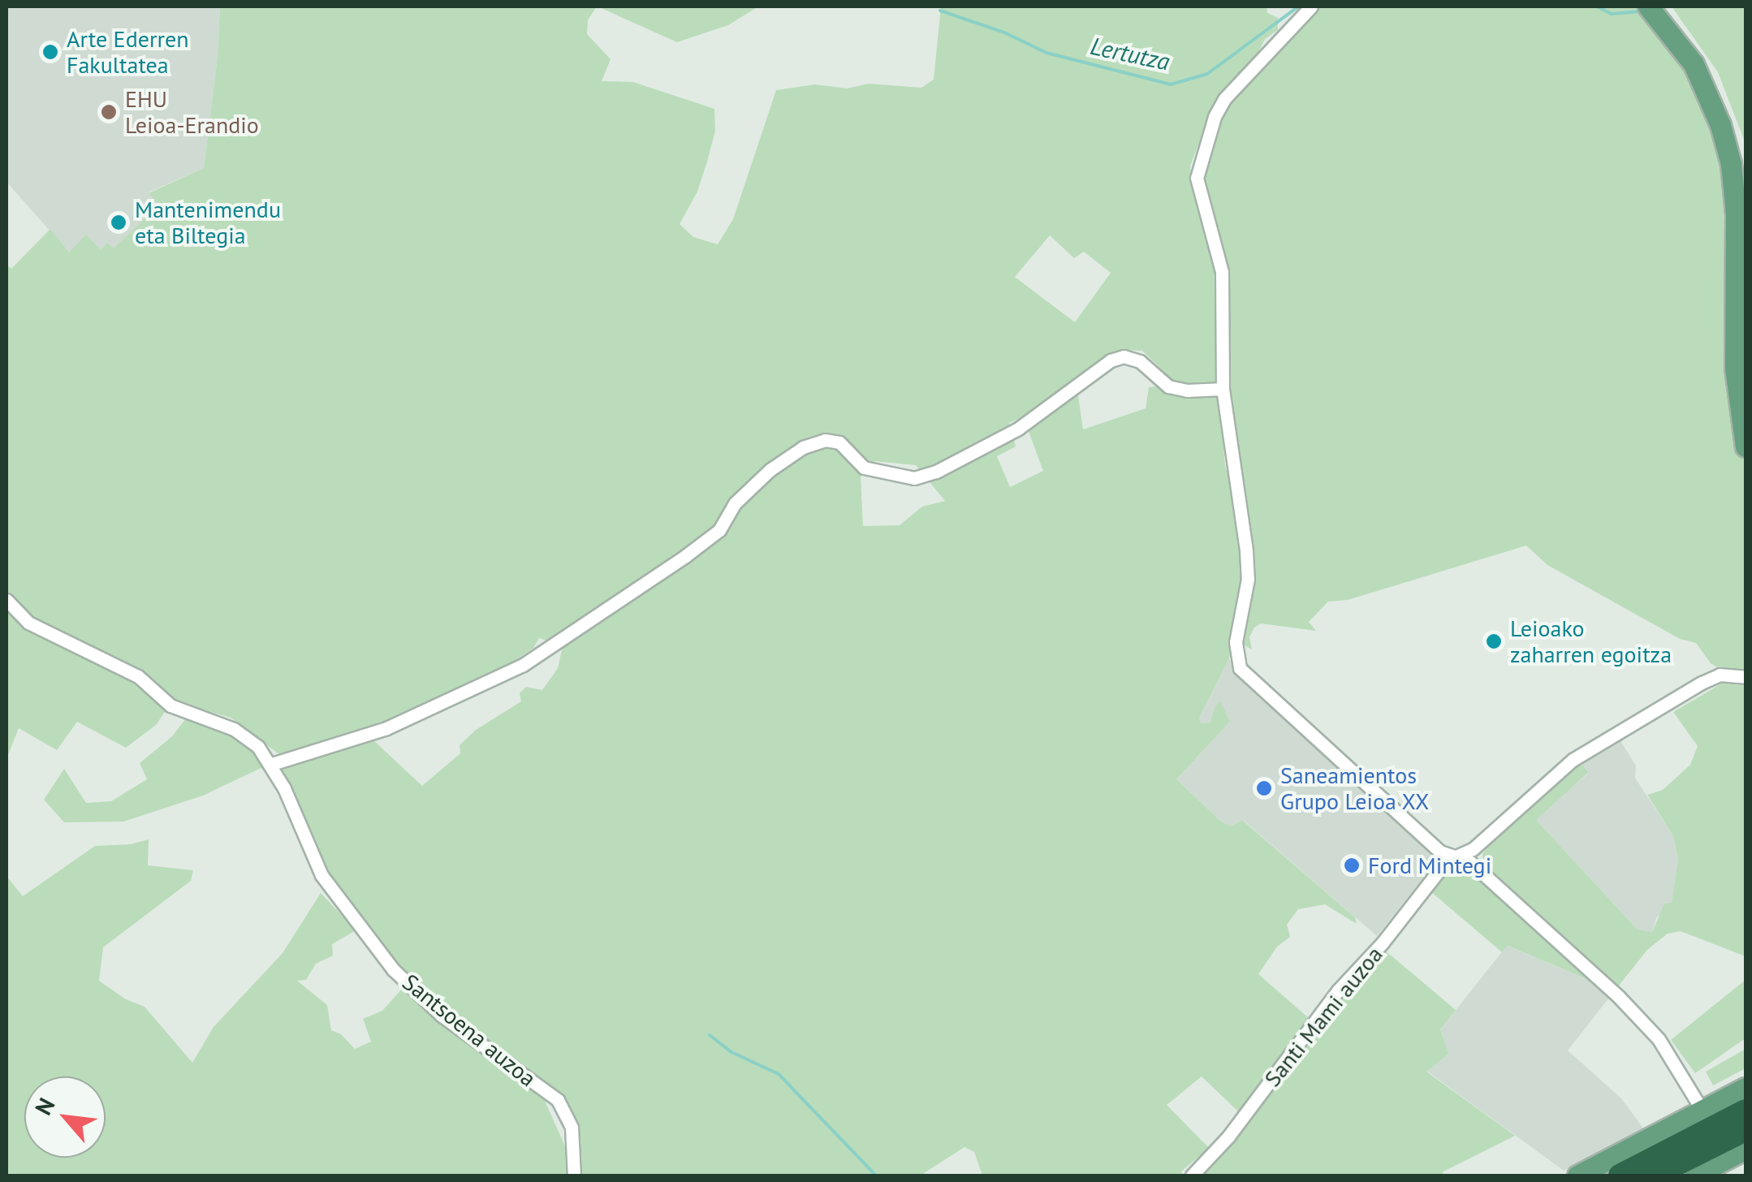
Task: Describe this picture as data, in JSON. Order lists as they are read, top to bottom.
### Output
{
  "streets": {
    "street": ["Santi Mami auzoa", "Santsoena auzoa"]
  },
  "water": ["Lertutza"],
  "places": [
    "Arte Ederren Fakultatea",
    "EHU Leioa-Erandio",
    "Mantenimendu eta Biltegia",
    "Leioako zaharren egoitza",
    "Saneamientos Grupo Leioa XX",
    "Ford Mintegi"
  ],
  "north": "top left"
}
